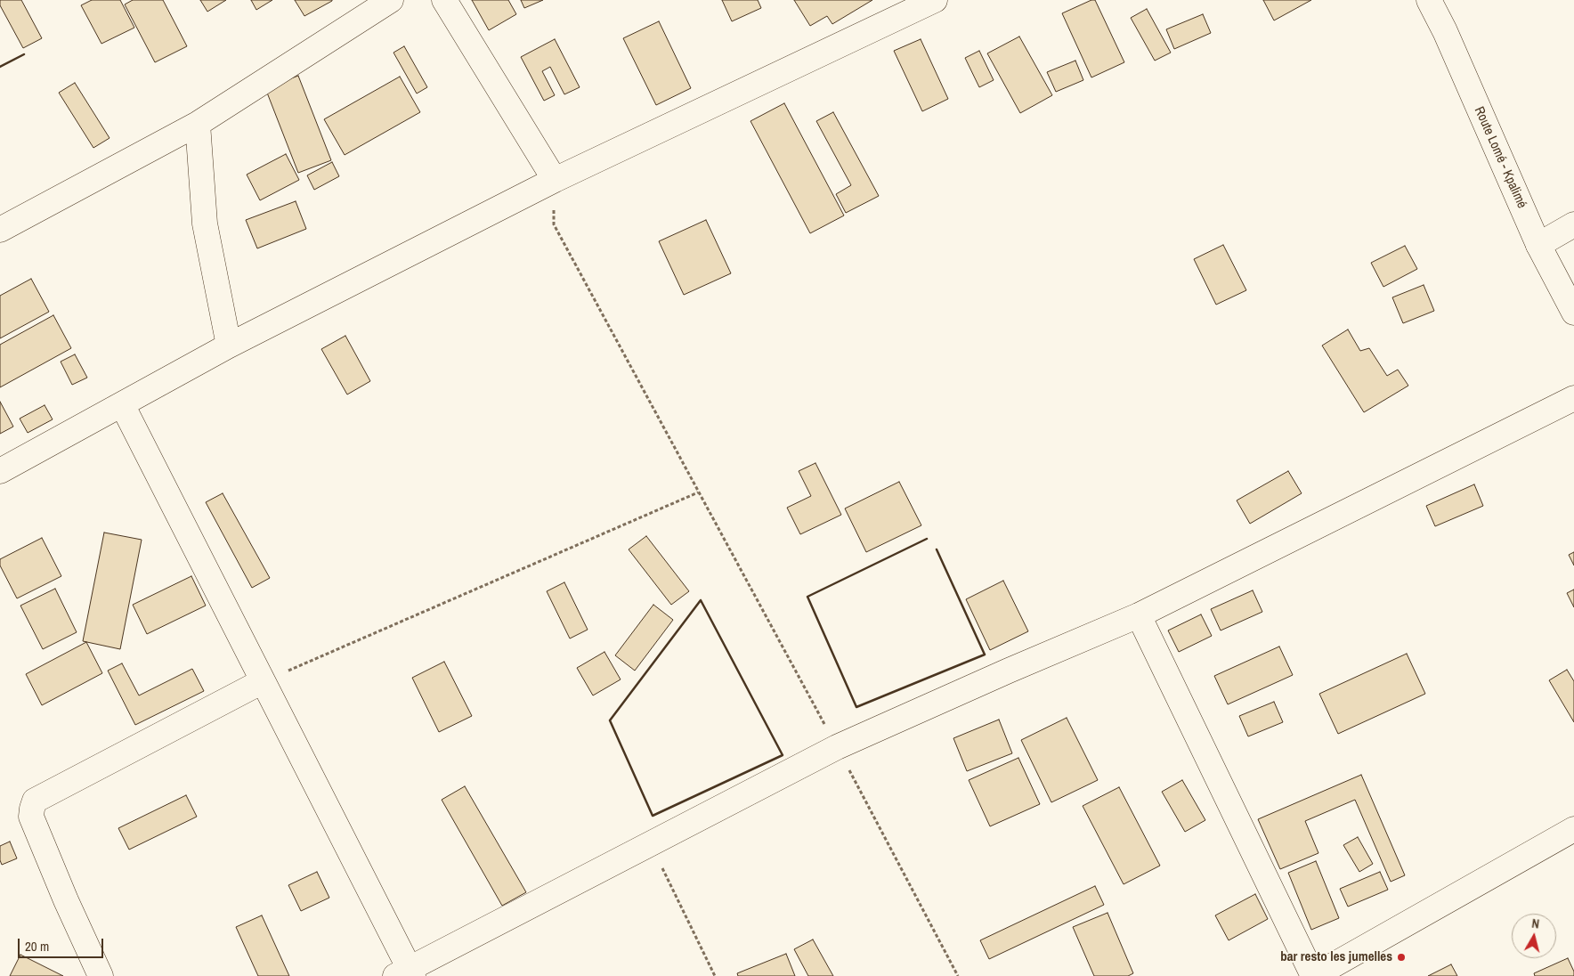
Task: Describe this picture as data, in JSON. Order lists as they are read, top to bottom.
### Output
{
  "streets": {
    "street": ["Route Lomé - Kpalimé"]
  },
  "places": ["bar resto les jumelles"],
  "scale_bar": "20 m",
  "north": "top"
}
